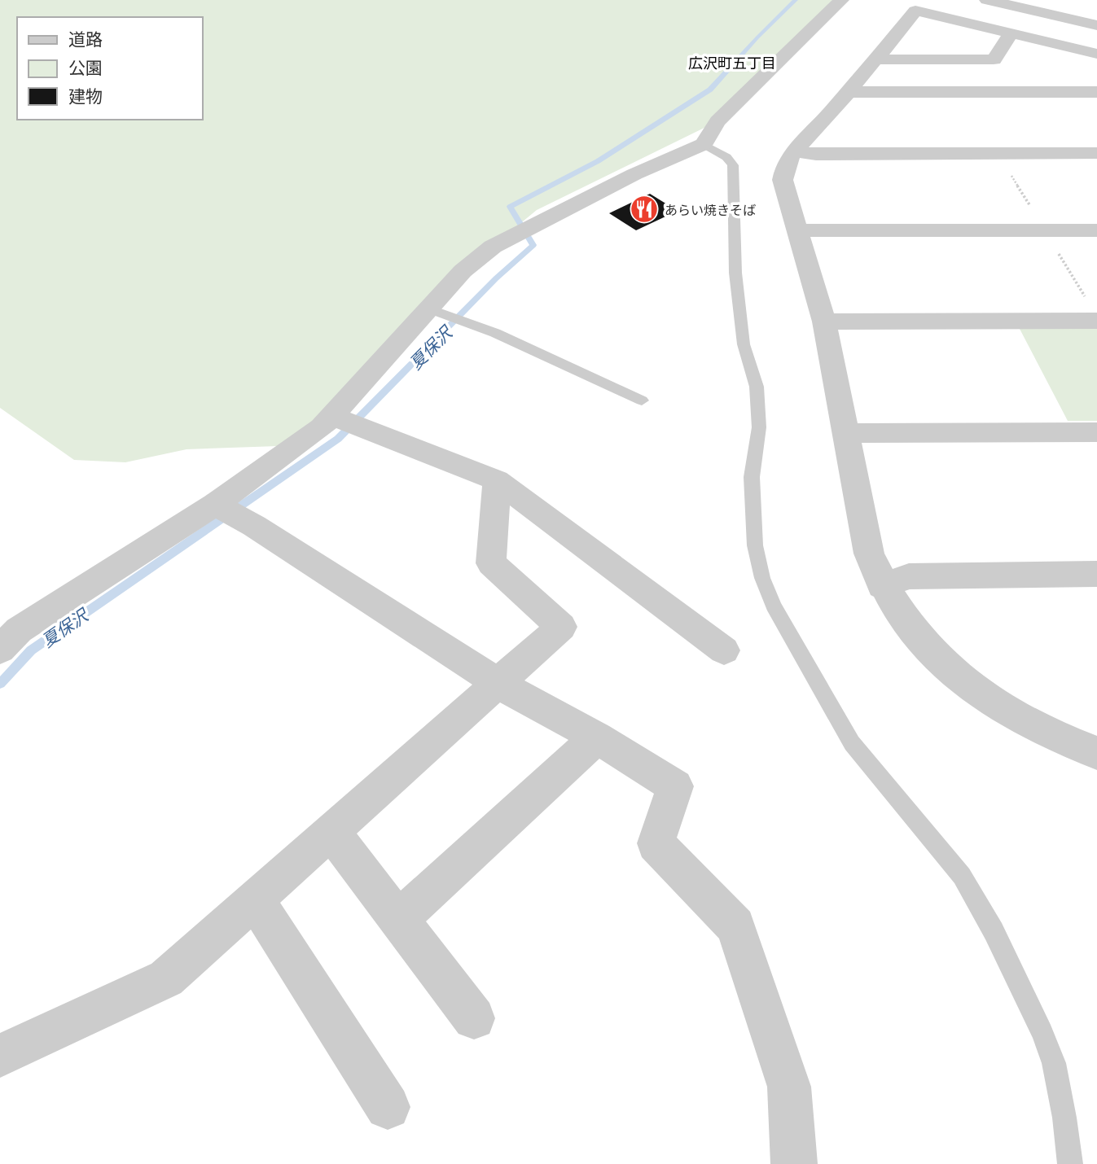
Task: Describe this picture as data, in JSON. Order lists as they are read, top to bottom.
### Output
{
  "districts": ["広沢町五丁目"],
  "water": ["夏保沢"],
  "places": {
    "restaurant": ["あらい焼きそば"]
  },
  "legend": ["道路", "公園", "建物"]
}
